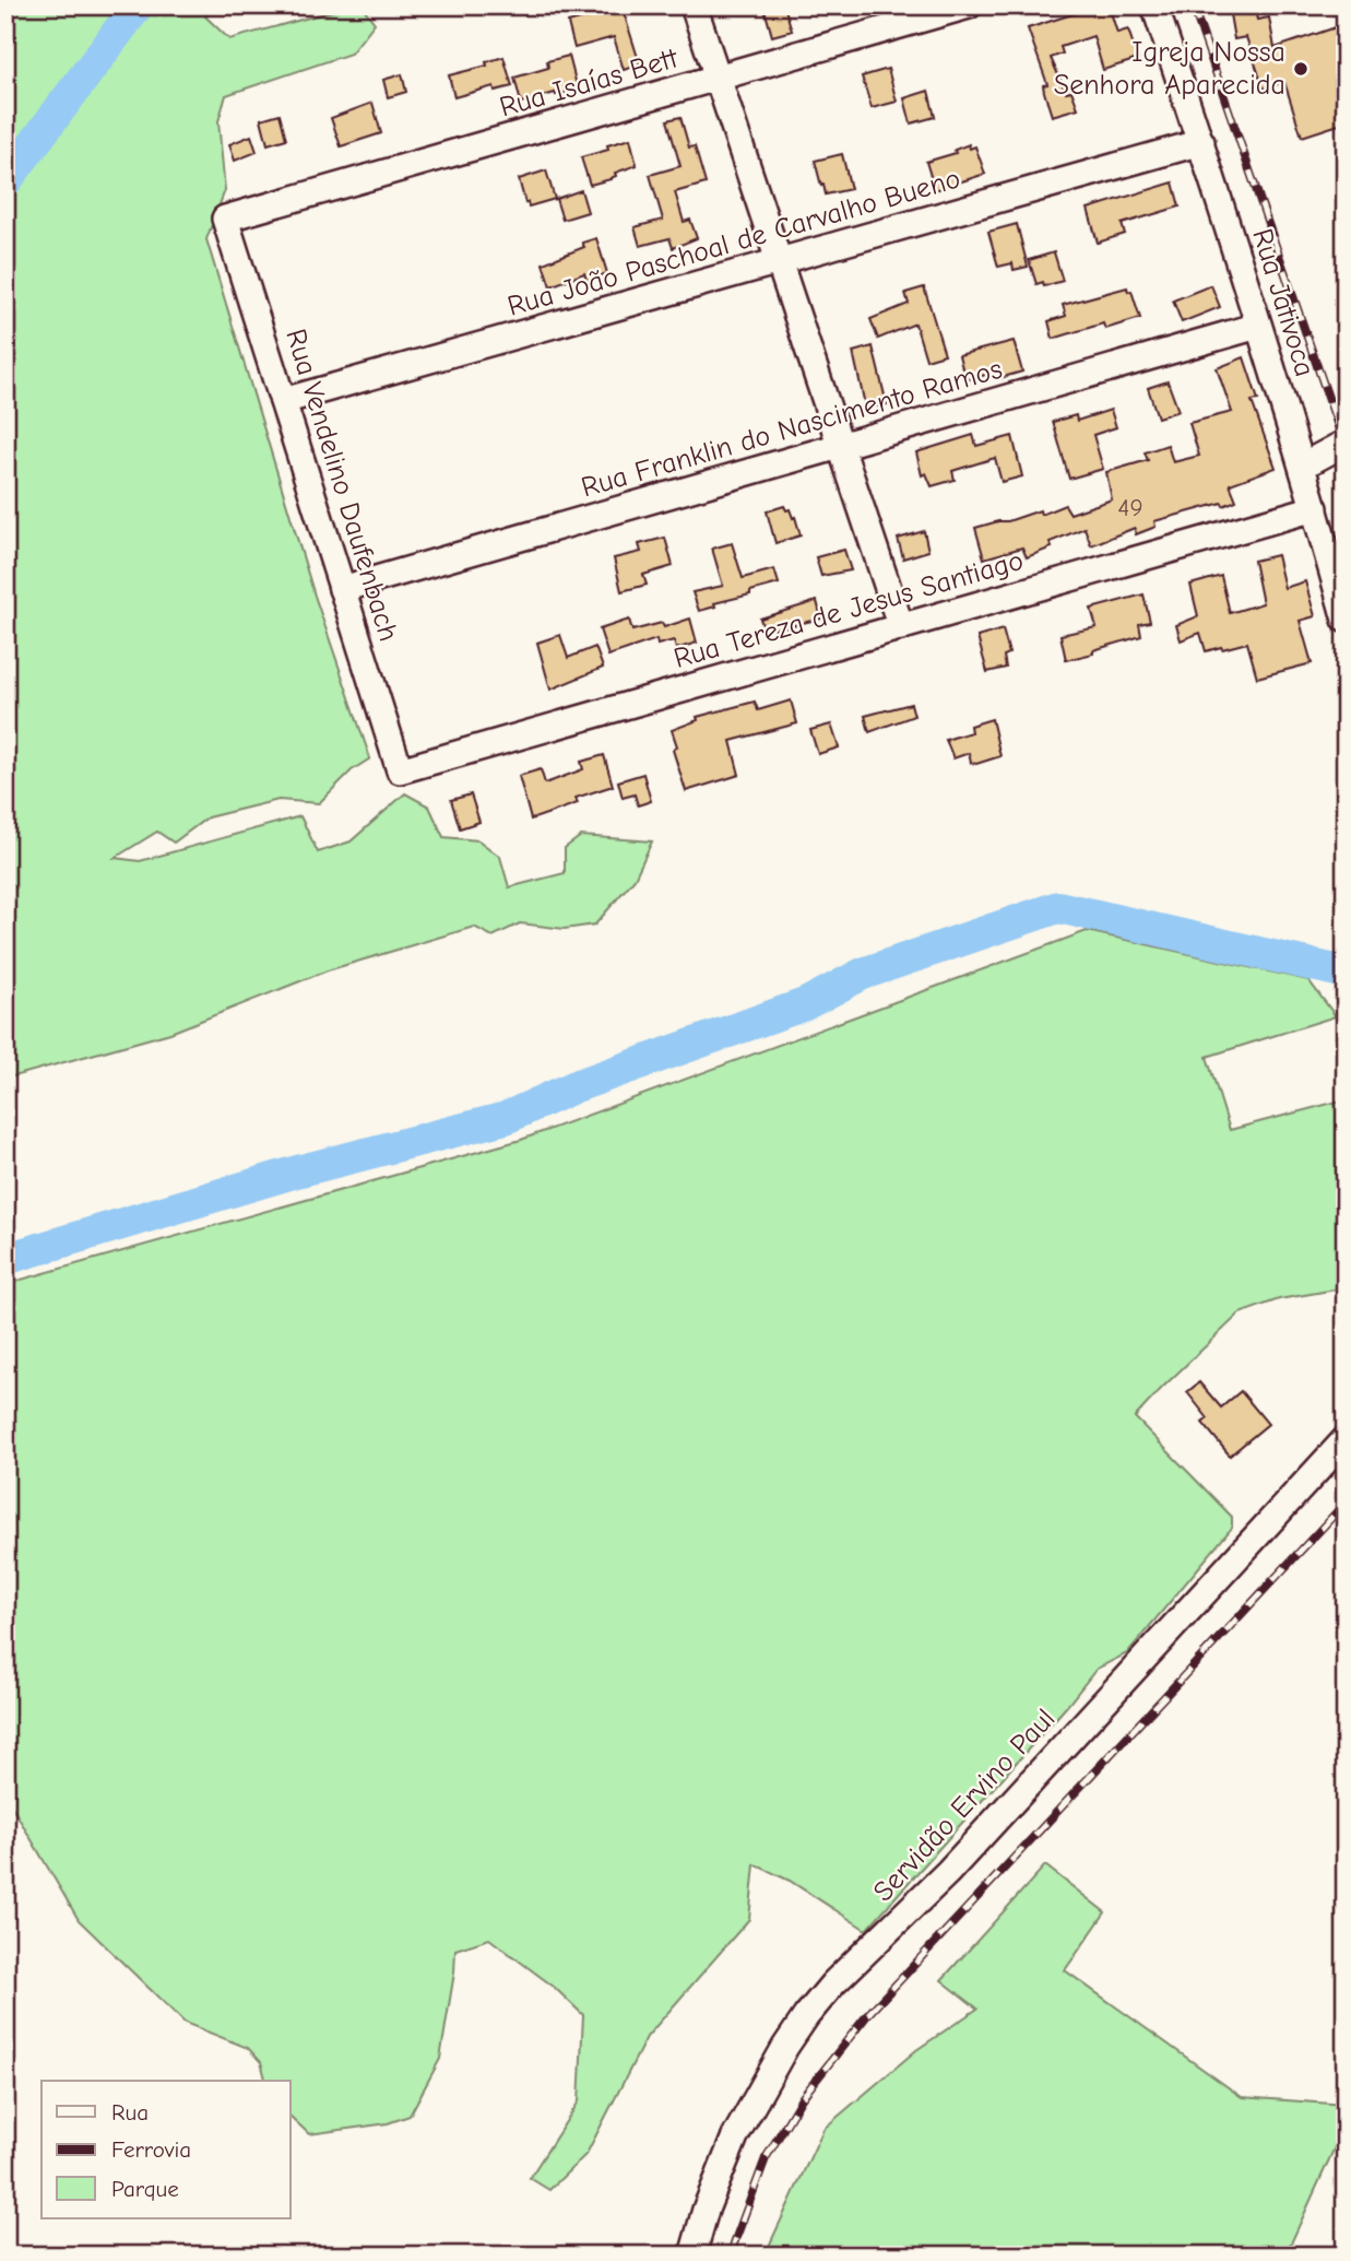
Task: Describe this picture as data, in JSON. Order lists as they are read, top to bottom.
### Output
{
  "streets": {
    "street": [
      "Rua Isaías Bett",
      "Rua João Paschoal de Carvalho Bueno",
      "Rua Jativoca",
      "Rua Franklin do Nascimento Ramos",
      "Rua Vendelino Daufenbach",
      "Rua Tereza de Jesus Santiago",
      "Servidão Ervino Paul"
    ]
  },
  "crossings": [
    ["Rua Isaías Bett", "Rua Vendelino Daufenbach"],
    ["Rua João Paschoal de Carvalho Bueno", "Rua Jativoca"],
    ["Rua João Paschoal de Carvalho Bueno", "Rua Vendelino Daufenbach"],
    ["Rua Jativoca", "Rua Franklin do Nascimento Ramos"],
    ["Rua Jativoca", "Rua Tereza de Jesus Santiago"],
    ["Rua Franklin do Nascimento Ramos", "Rua Vendelino Daufenbach"],
    ["Rua Vendelino Daufenbach", "Rua Tereza de Jesus Santiago"]
  ],
  "places": ["Igreja Nossa Senhora Aparecida"],
  "house_numbers": ["49"],
  "legend": ["Rua", "Ferrovia", "Parque"]
}
